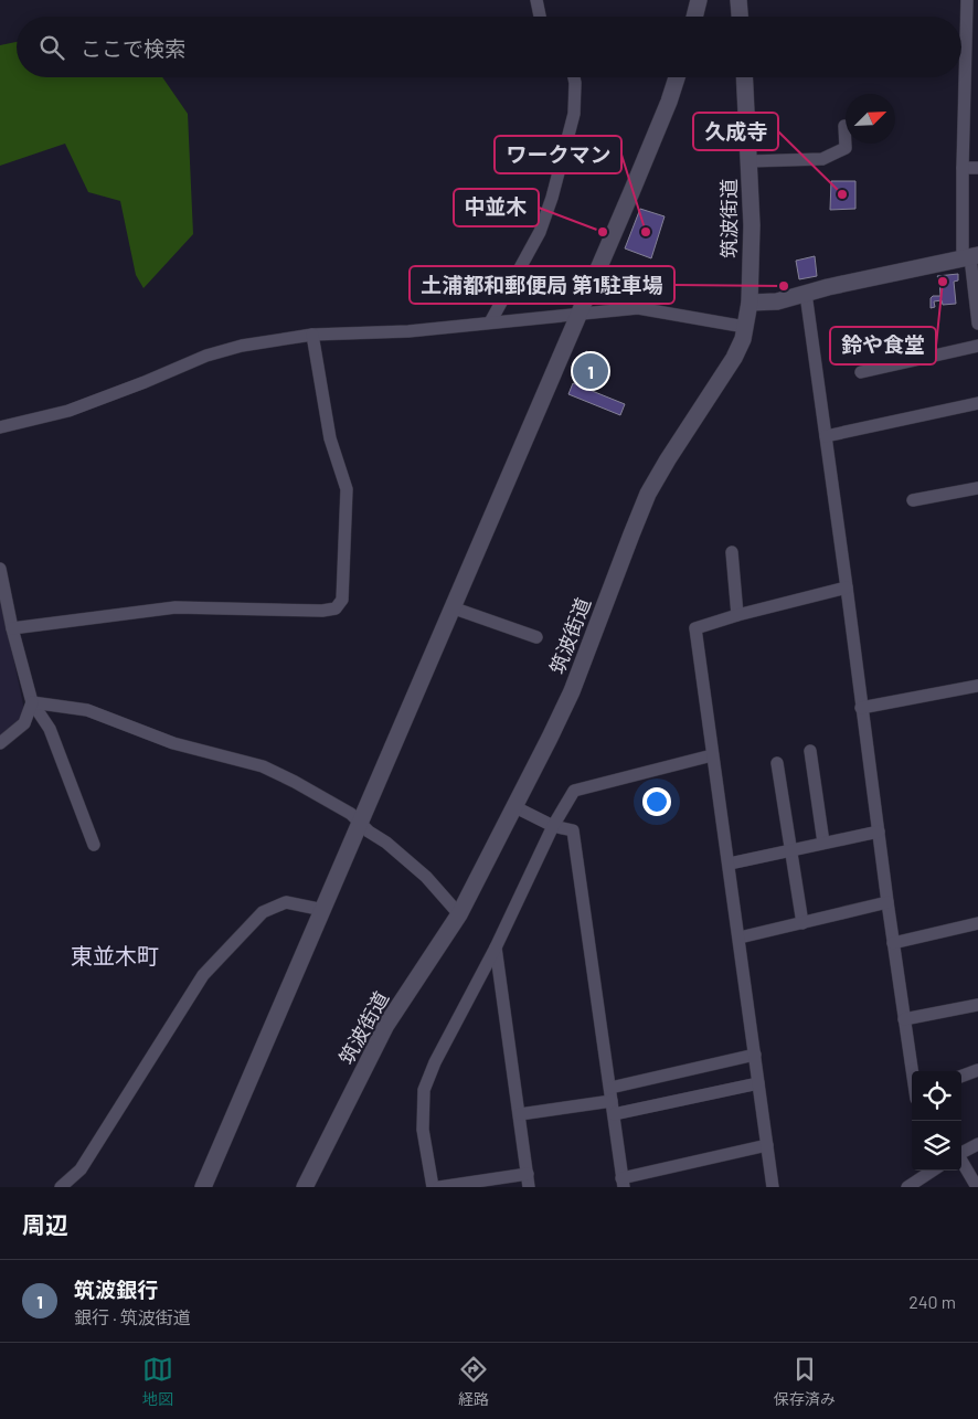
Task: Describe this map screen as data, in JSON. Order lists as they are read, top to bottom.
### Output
{
  "streets": {
    "street": ["筑波街道"]
  },
  "districts": ["東並木町"],
  "places": [
    "久成寺",
    "中並木",
    "ワークマン",
    "鈴や食堂",
    "土浦都和郵便局 第1駐車場"
  ],
  "north": "top right",
  "page": {
    "search": "ここで検索",
    "pins": "1",
    "heading": "周辺",
    "list": [
      {
        "mark": "1",
        "name": "筑波銀行",
        "note": "銀行 · 筑波街道",
        "value": "240 m"
      }
    ],
    "nav": ["地図", "経路", "保存済み"]
  }
}
